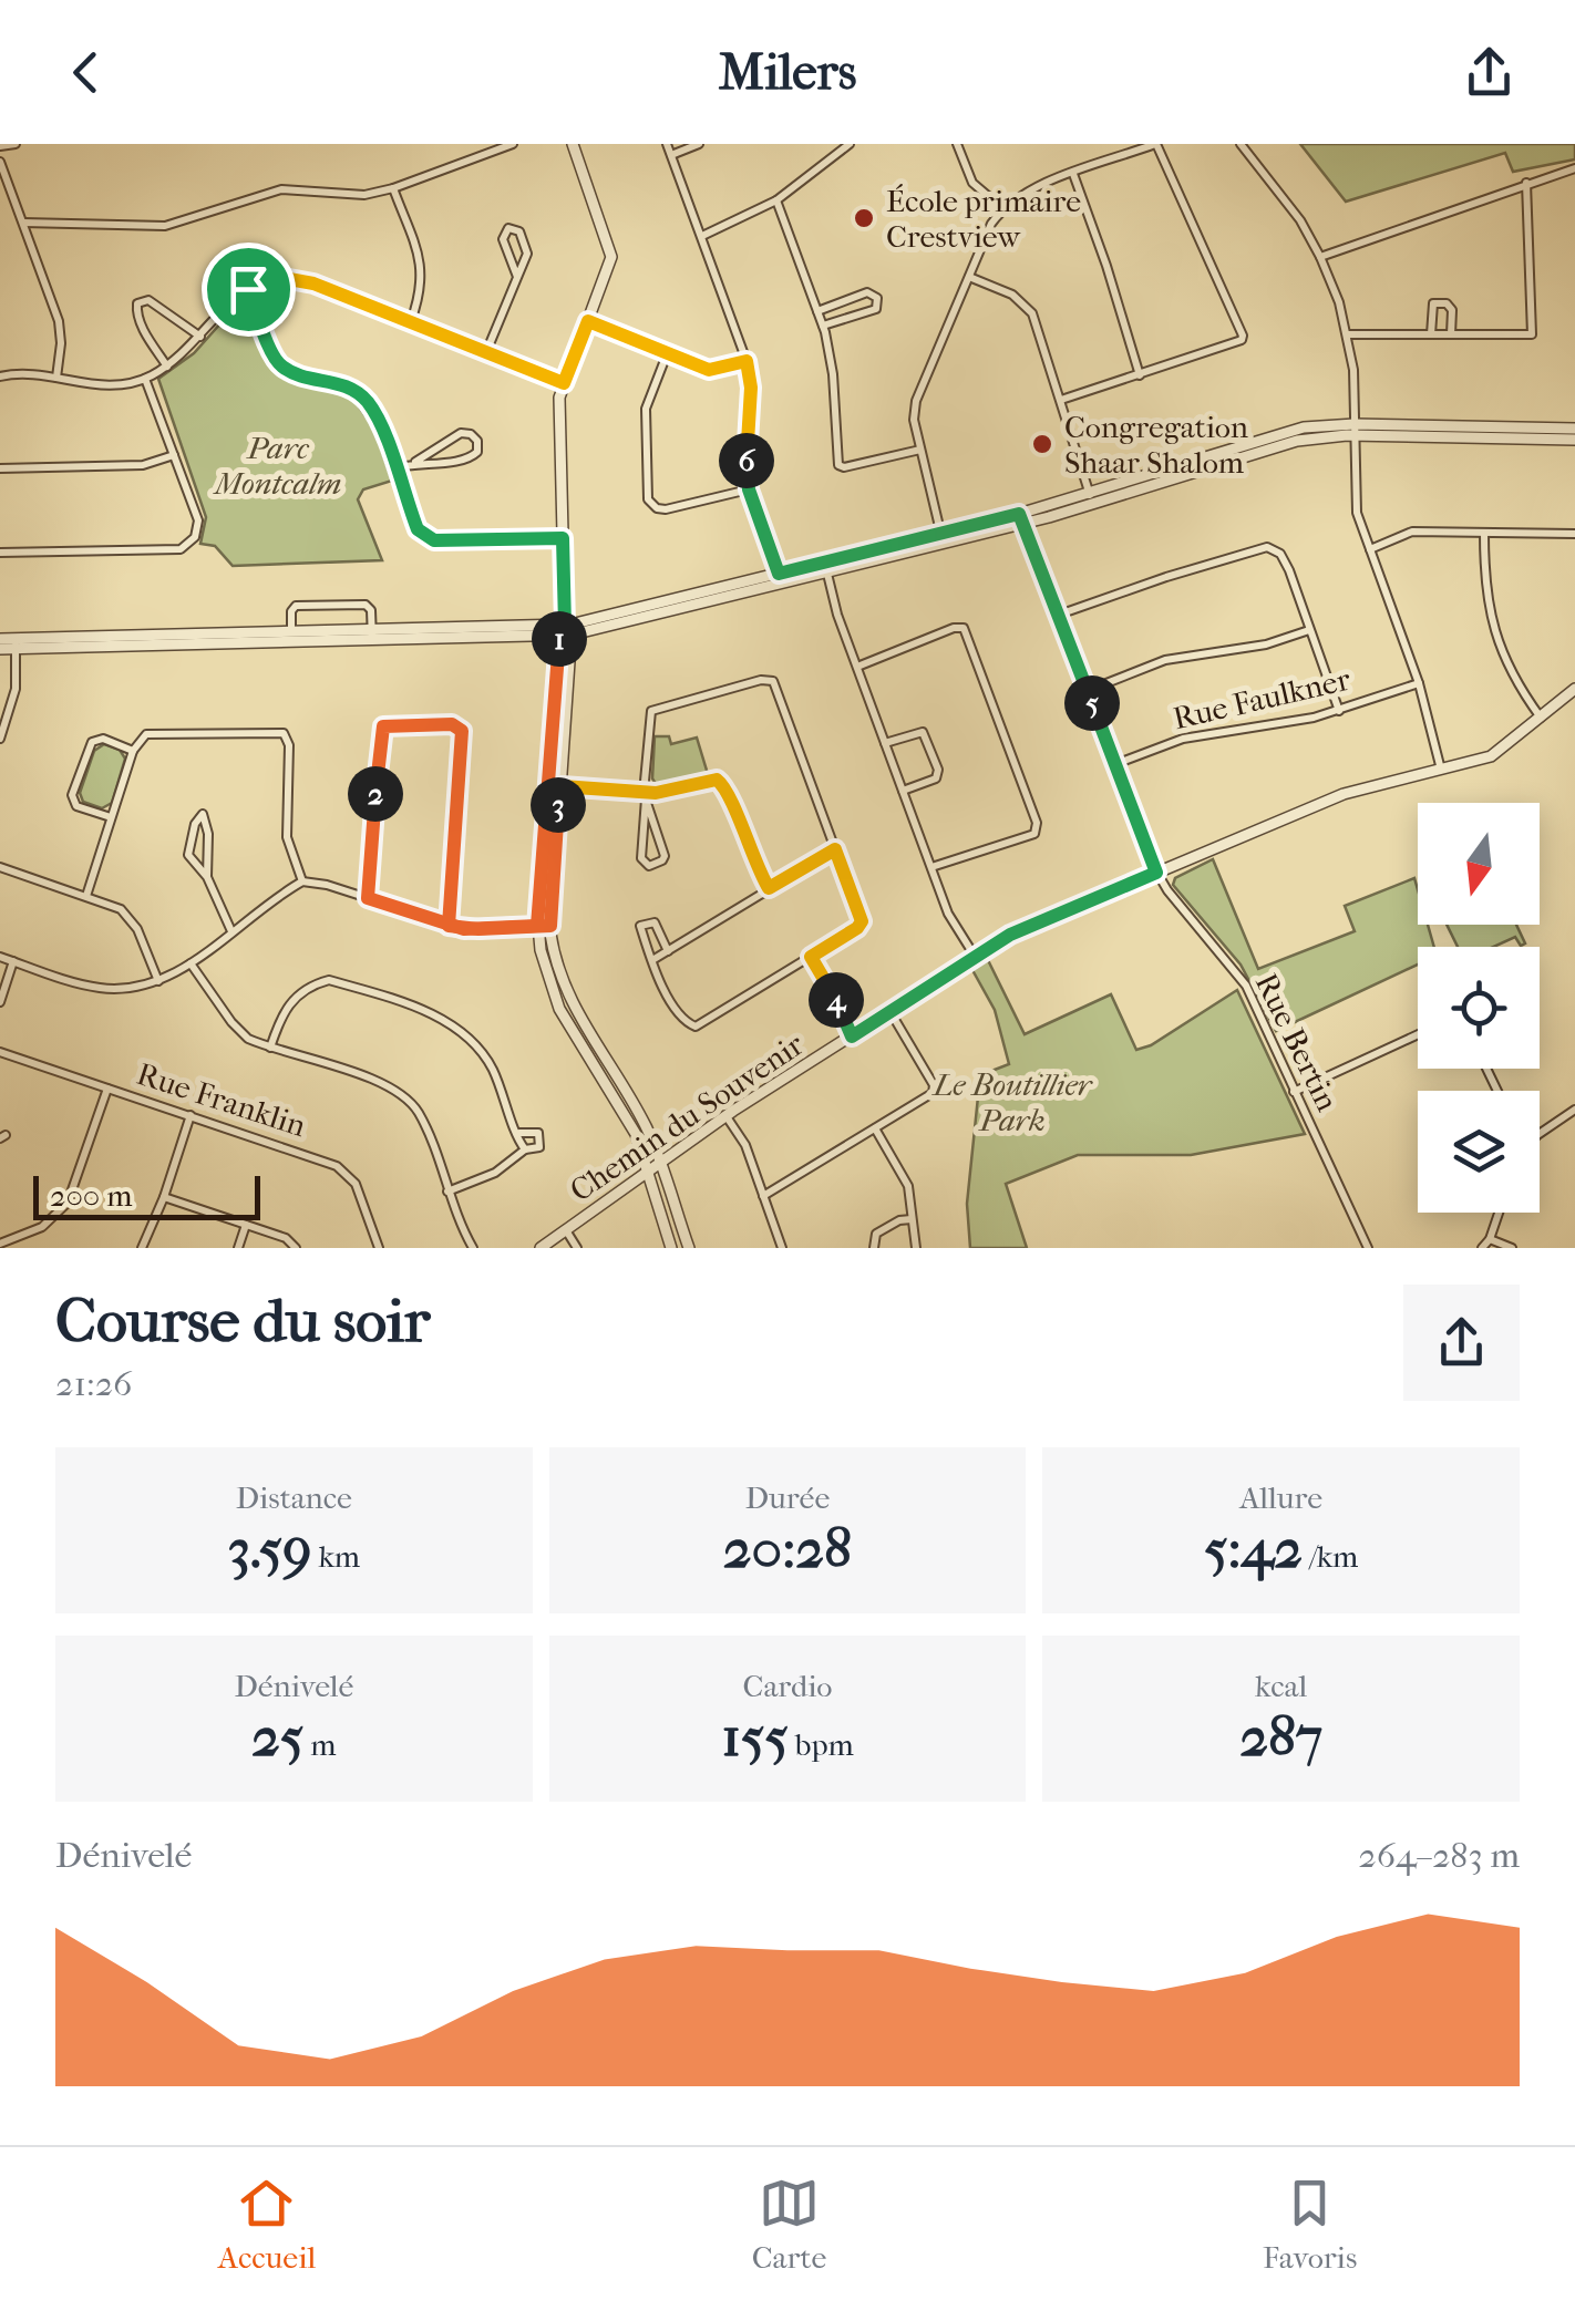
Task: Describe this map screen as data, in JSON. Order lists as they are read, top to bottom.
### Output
{
  "streets": {
    "street": [
      "Rue Faulkner",
      "Rue Bertin",
      "Rue Franklin",
      "Chemin du Souvenir"
    ]
  },
  "crossings": [
    ["Rue Faulkner", "Rue Bertin"],
    ["Rue Bertin", "Chemin du Souvenir"]
  ],
  "parks": ["Parc Montcalm", "Le Boutillier Park"],
  "places": ["École primaire Crestview", "Congregation Shaar Shalom"],
  "scale_bar": "200 m",
  "north": "bottom",
  "page": {
    "header": "Milers",
    "pins": [
      "6",
      "1",
      "5",
      "2",
      "3",
      "4"
    ],
    "scale": "200 m",
    "heading": ["Course du soir", "21:26"],
    "stats": [
      ["Distance", "3.59 km"],
      ["Durée", "20:28"],
      ["Allure", "5:42 /km"],
      ["Dénivelé", "25 m"],
      ["Cardio", "155 bpm"],
      ["kcal", "287"]
    ],
    "chart": ["Dénivelé", "264–283 m"],
    "tabs": ["Accueil", "Carte", "Favoris"]
  }
}
